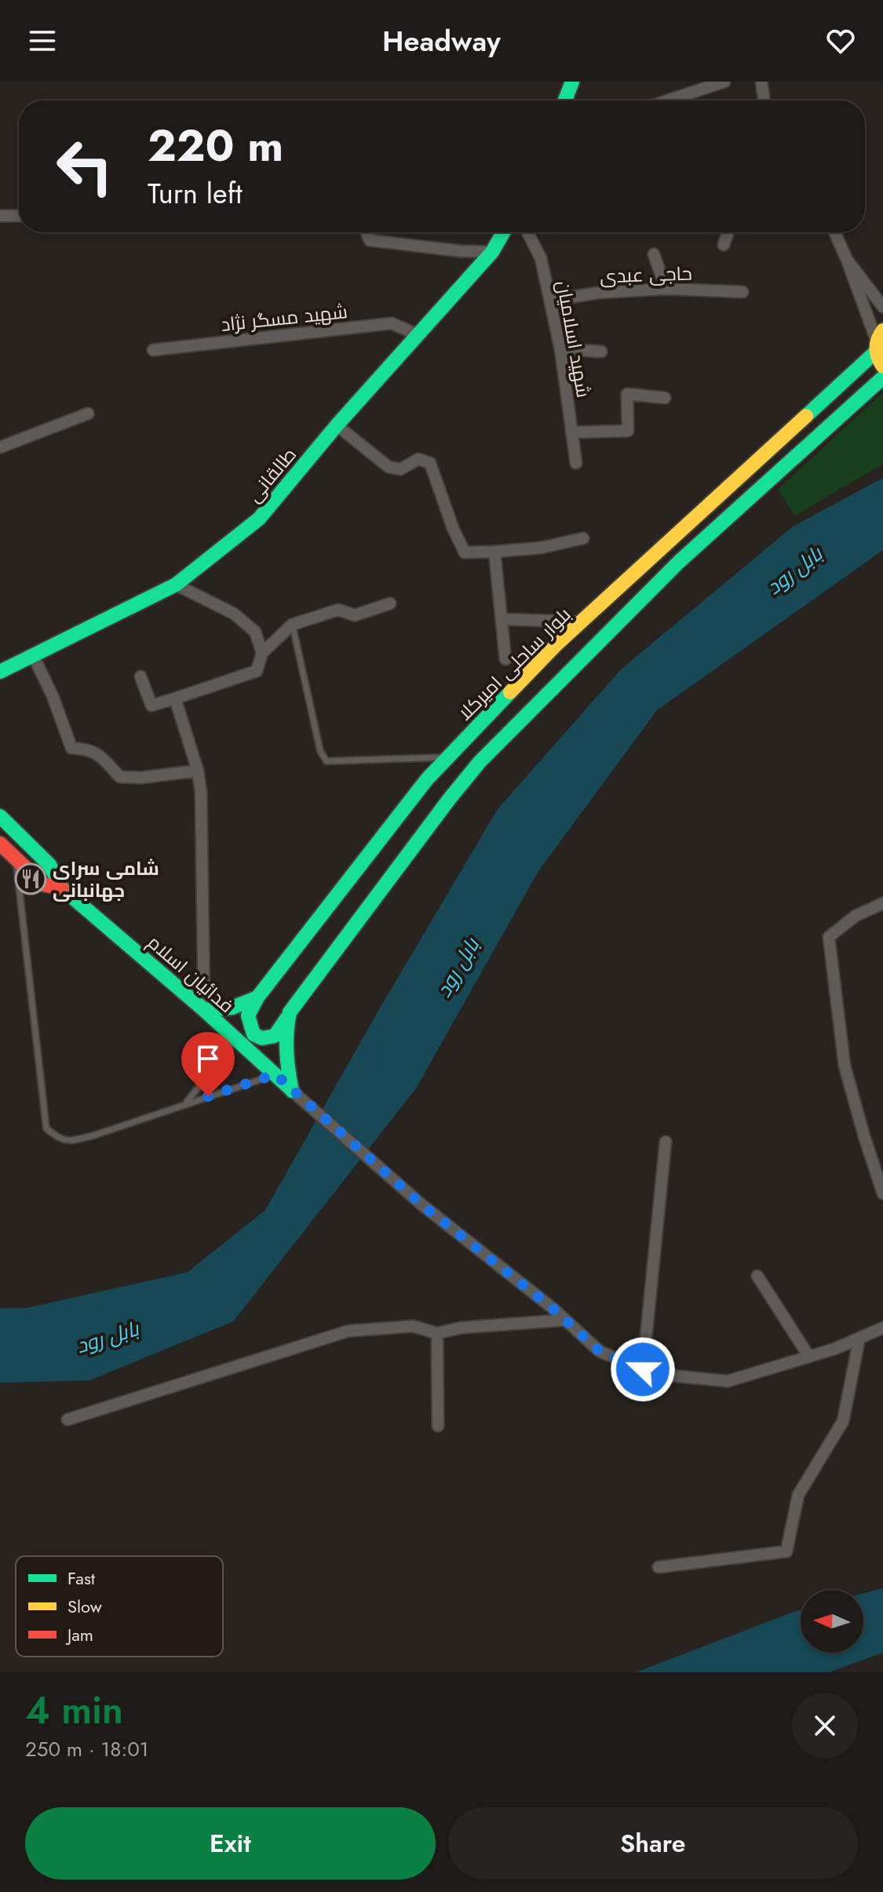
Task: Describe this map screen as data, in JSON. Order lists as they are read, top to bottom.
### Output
{
  "streets": {
    "main road": ["طالقانی", "بلوار ساحلی امیرکلا", "فدائیان اسلام"],
    "street": ["حاجی عبدی", "شهید مسگر نژاد", "شهید اسلامیان"]
  },
  "crossings": [
    ["حاجی عبدی", "شهید اسلامیان"],
    ["شهید مسگر نژاد", "طالقانی"]
  ],
  "water": ["بابل رود"],
  "places": {
    "restaurant": ["شامی سرای جهانبانی"]
  },
  "legend": ["Fast", "Slow", "Jam"],
  "north": "left",
  "page": {
    "header": "Headway",
    "turn": ["220 m", "Turn left"],
    "heading": ["4 min", "250 m · 18:01"],
    "buttons": ["Exit", "Share"]
  }
}
